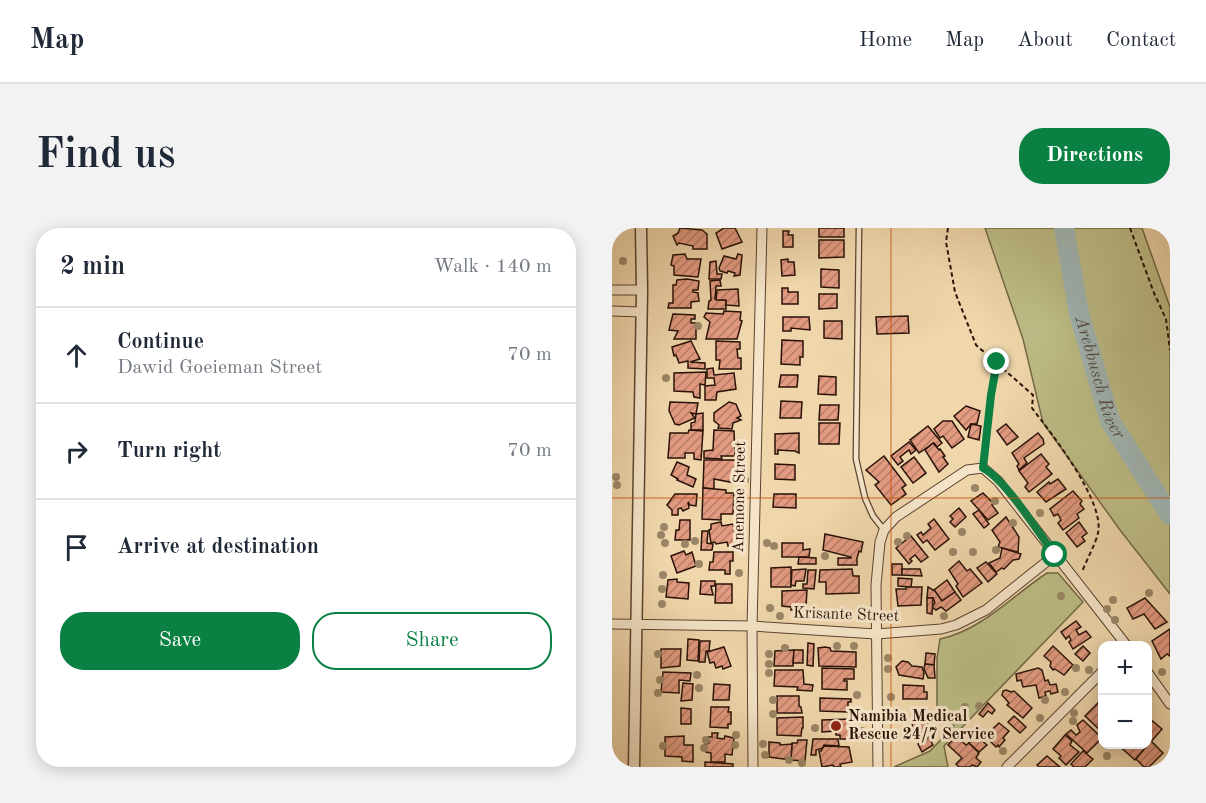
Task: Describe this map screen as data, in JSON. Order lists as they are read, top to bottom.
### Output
{
  "streets": {
    "street": ["Anemone Street", "Krisante Street"]
  },
  "crossings": [
    ["Anemone Street", "Krisante Street"]
  ],
  "water": ["Arebbusch River"],
  "places": ["Namibia Medical Rescue 24/7 Service"],
  "page": {
    "header": "Map",
    "nav": [
      "Home",
      "Map",
      "About",
      "Contact"
    ],
    "buttons": [
      "Directions",
      ["Save", "Share"]
    ],
    "title": "Find us",
    "heading": ["2 min", "Walk · 140 m"],
    "list": [
      ["Continue", "Dawid Goeieman Street", "70 m"],
      ["Turn right", "70 m"],
      "Arrive at destination"
    ],
    "map_buttons": ["+", "−"]
  }
}
